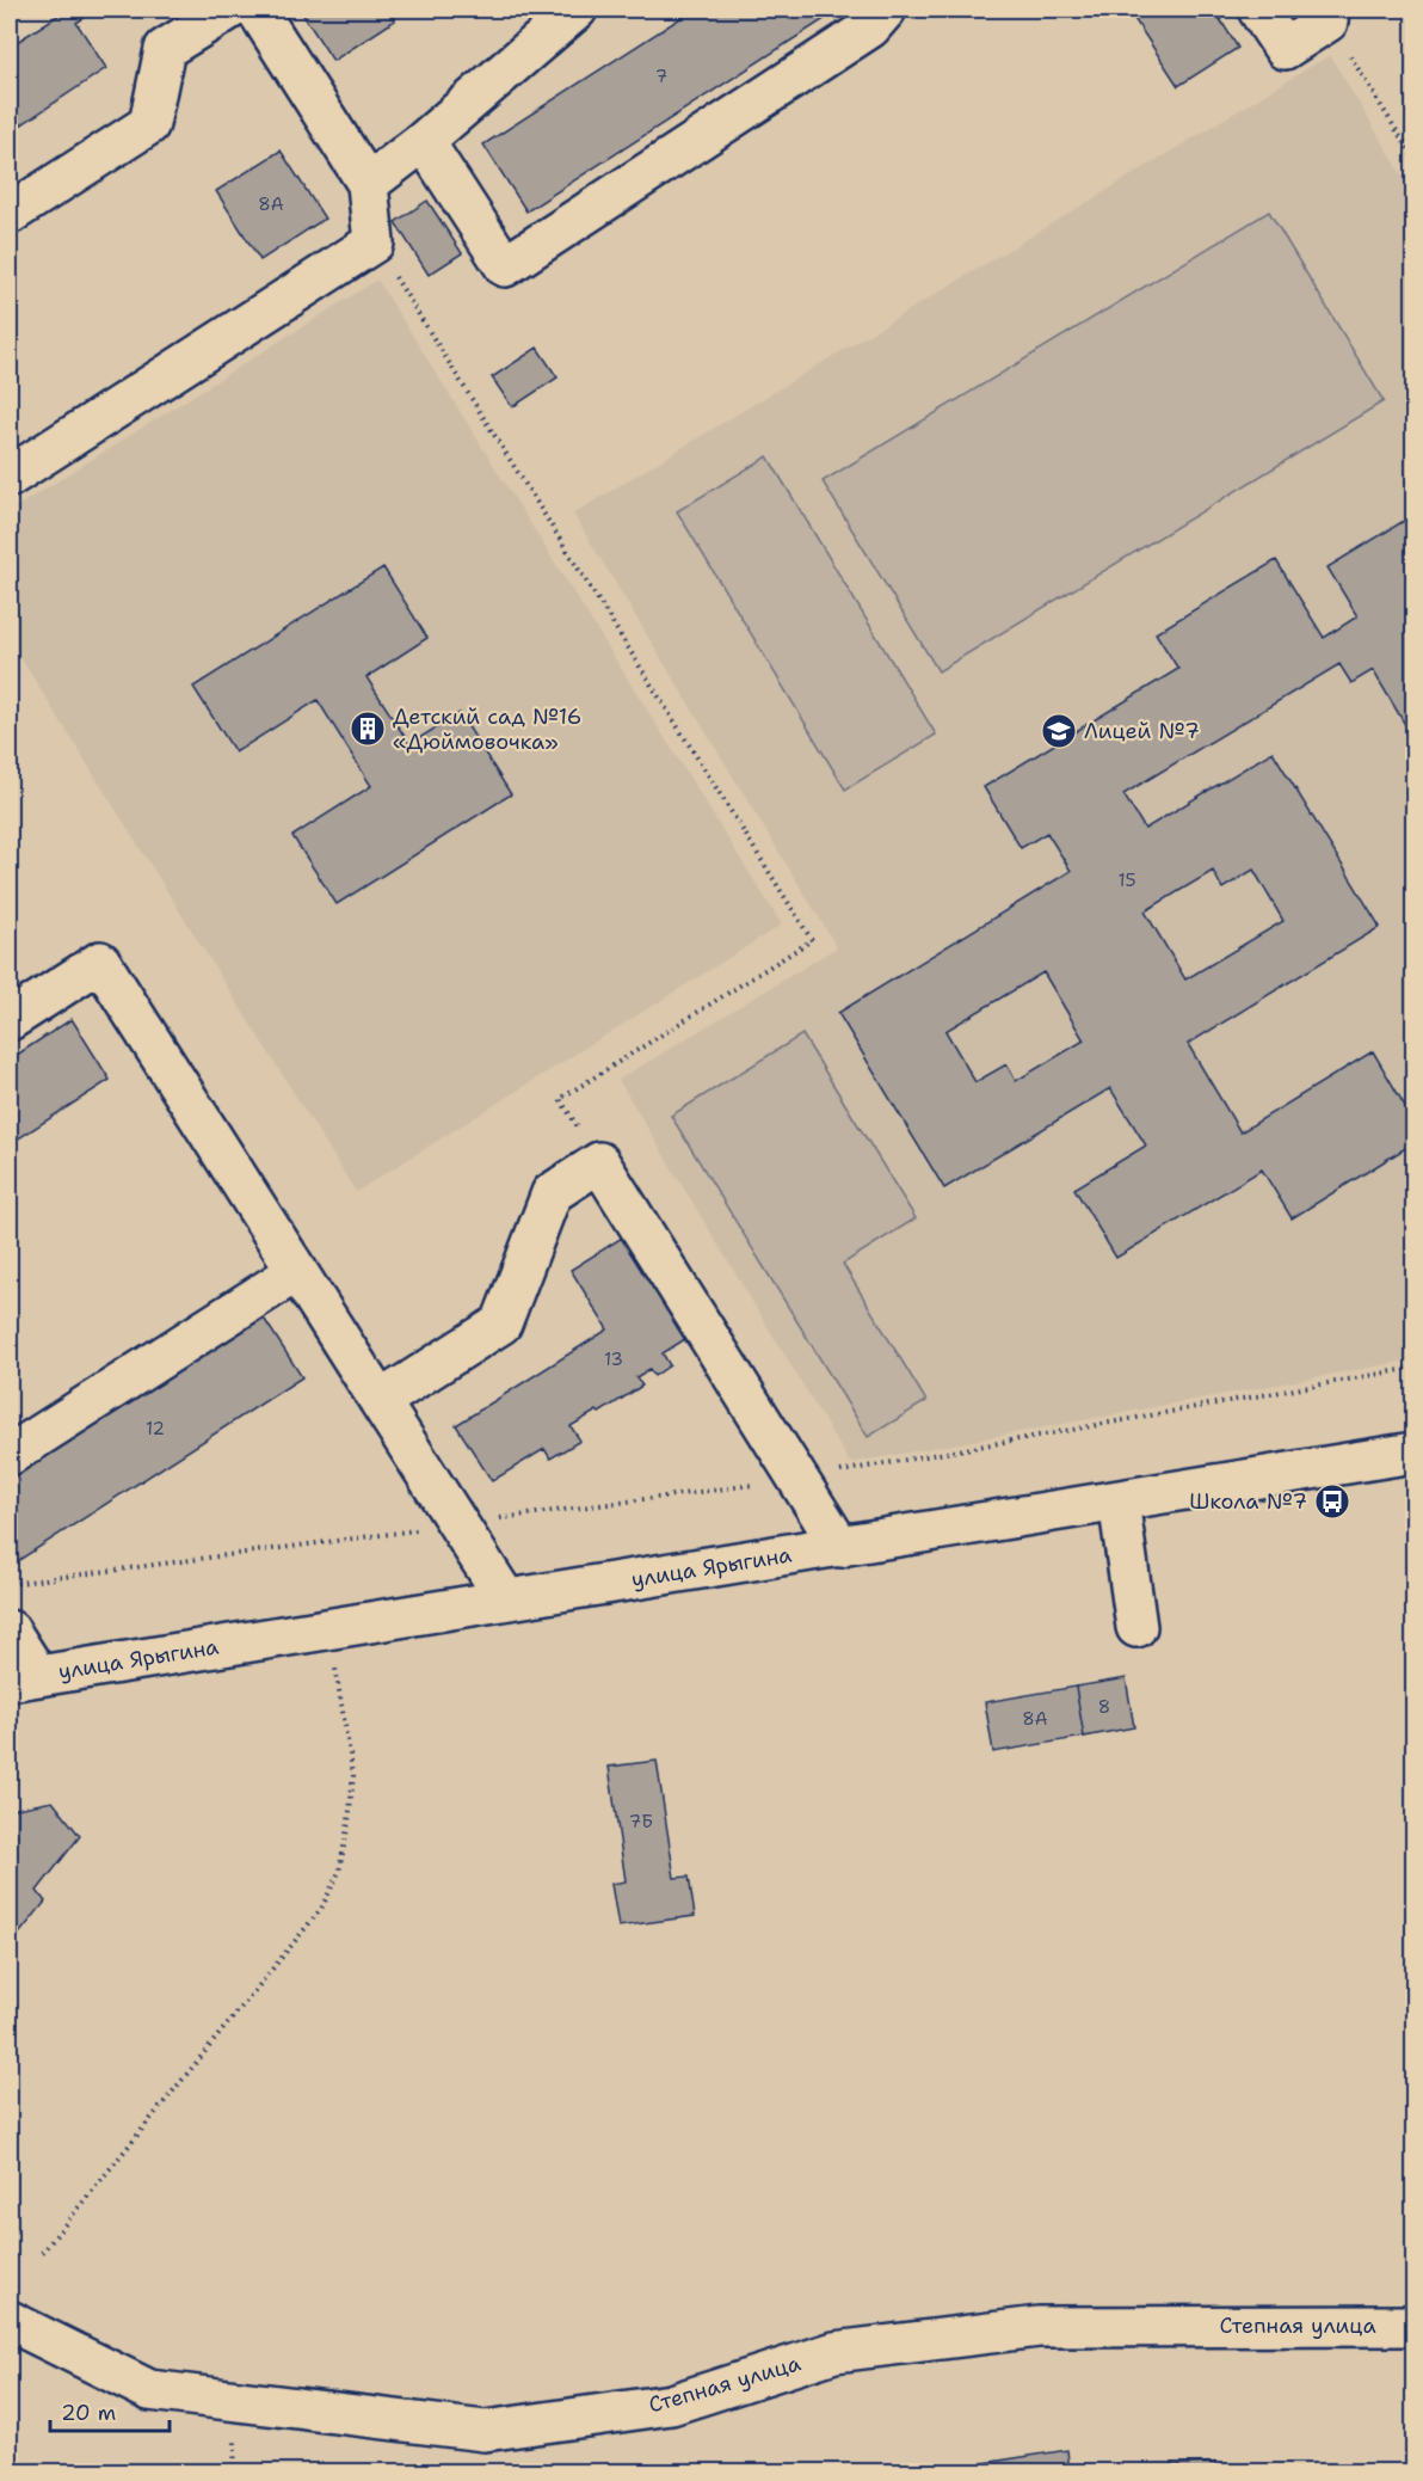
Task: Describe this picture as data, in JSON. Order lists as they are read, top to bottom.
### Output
{
  "streets": {
    "street": ["улица Ярыгина", "Степная улица"]
  },
  "places": {
    "building": ["Детский сад №16 «Дюймовочка»"],
    "school or university": ["Лицей №7"],
    "bus stop": ["Школа №7"]
  },
  "house_numbers": [
    "7",
    "8А",
    "15",
    "13",
    "12",
    "8",
    "8А",
    "7Б"
  ],
  "scale_bar": "20 m"
}
